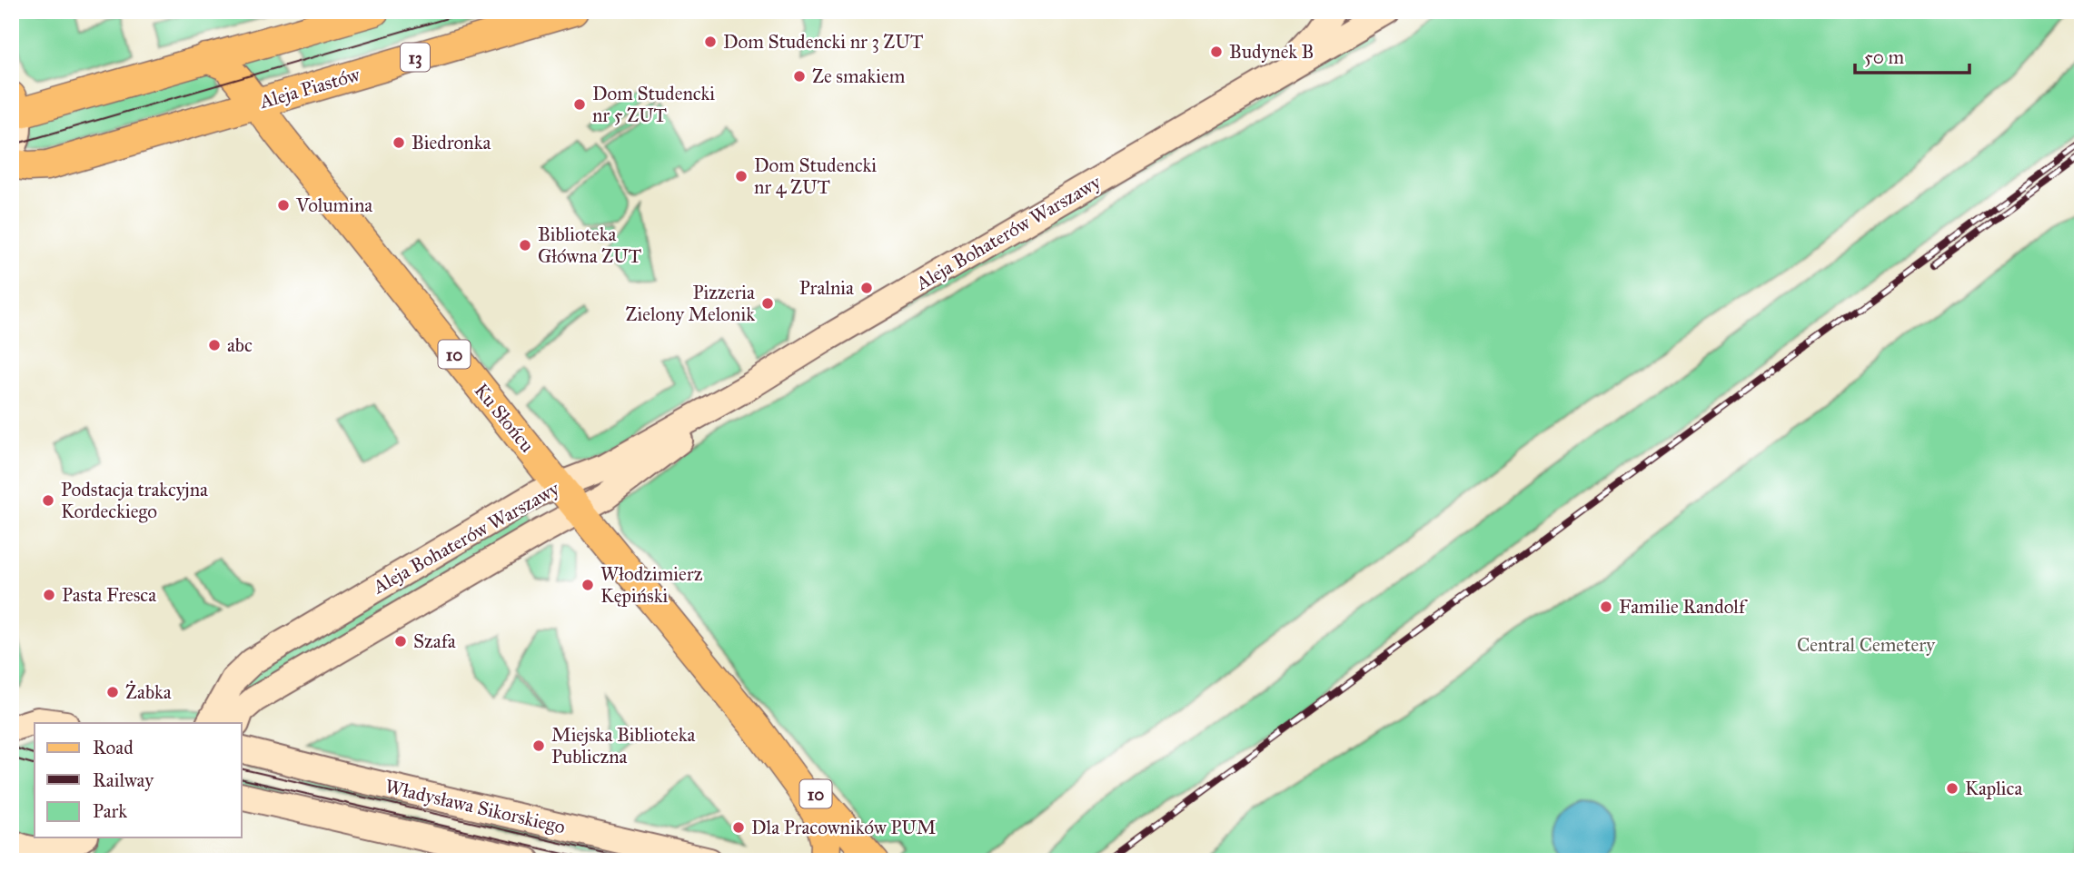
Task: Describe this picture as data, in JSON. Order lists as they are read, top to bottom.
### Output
{
  "streets": {
    "main road": [
      "13",
      "Aleja Piastów",
      "10",
      "Ku Słońcu"
    ],
    "street": ["Aleja Bohaterów Warszawy", "Władysława Sikorskiego"]
  },
  "crossings": [
    ["Aleja Piastów", "Ku Słońcu"],
    ["Aleja Bohaterów Warszawy", "Ku Słońcu"]
  ],
  "parks": ["Central Cemetery"],
  "places": [
    "Dom Studencki nr 3 ZUT",
    "Budynek B",
    "Ze smakiem",
    "Dom Studencki nr 5 ZUT",
    "Biedronka",
    "Dom Studencki nr 4 ZUT",
    "Volumina",
    "Biblioteka Główna ZUT",
    "Pralnia",
    "Pizzeria Zielony Melonik",
    "abc",
    "Podstacja trakcyjna Kordeckiego",
    "Włodzimierz Kępiński",
    "Pasta Fresca",
    "Familie Randolf",
    "Szafa",
    "Żabka",
    "Miejska Biblioteka Publiczna",
    "Kaplica",
    "Dla Pracowników PUM"
  ],
  "legend": ["Road", "Railway", "Park"],
  "scale_bar": "50 m"
}
